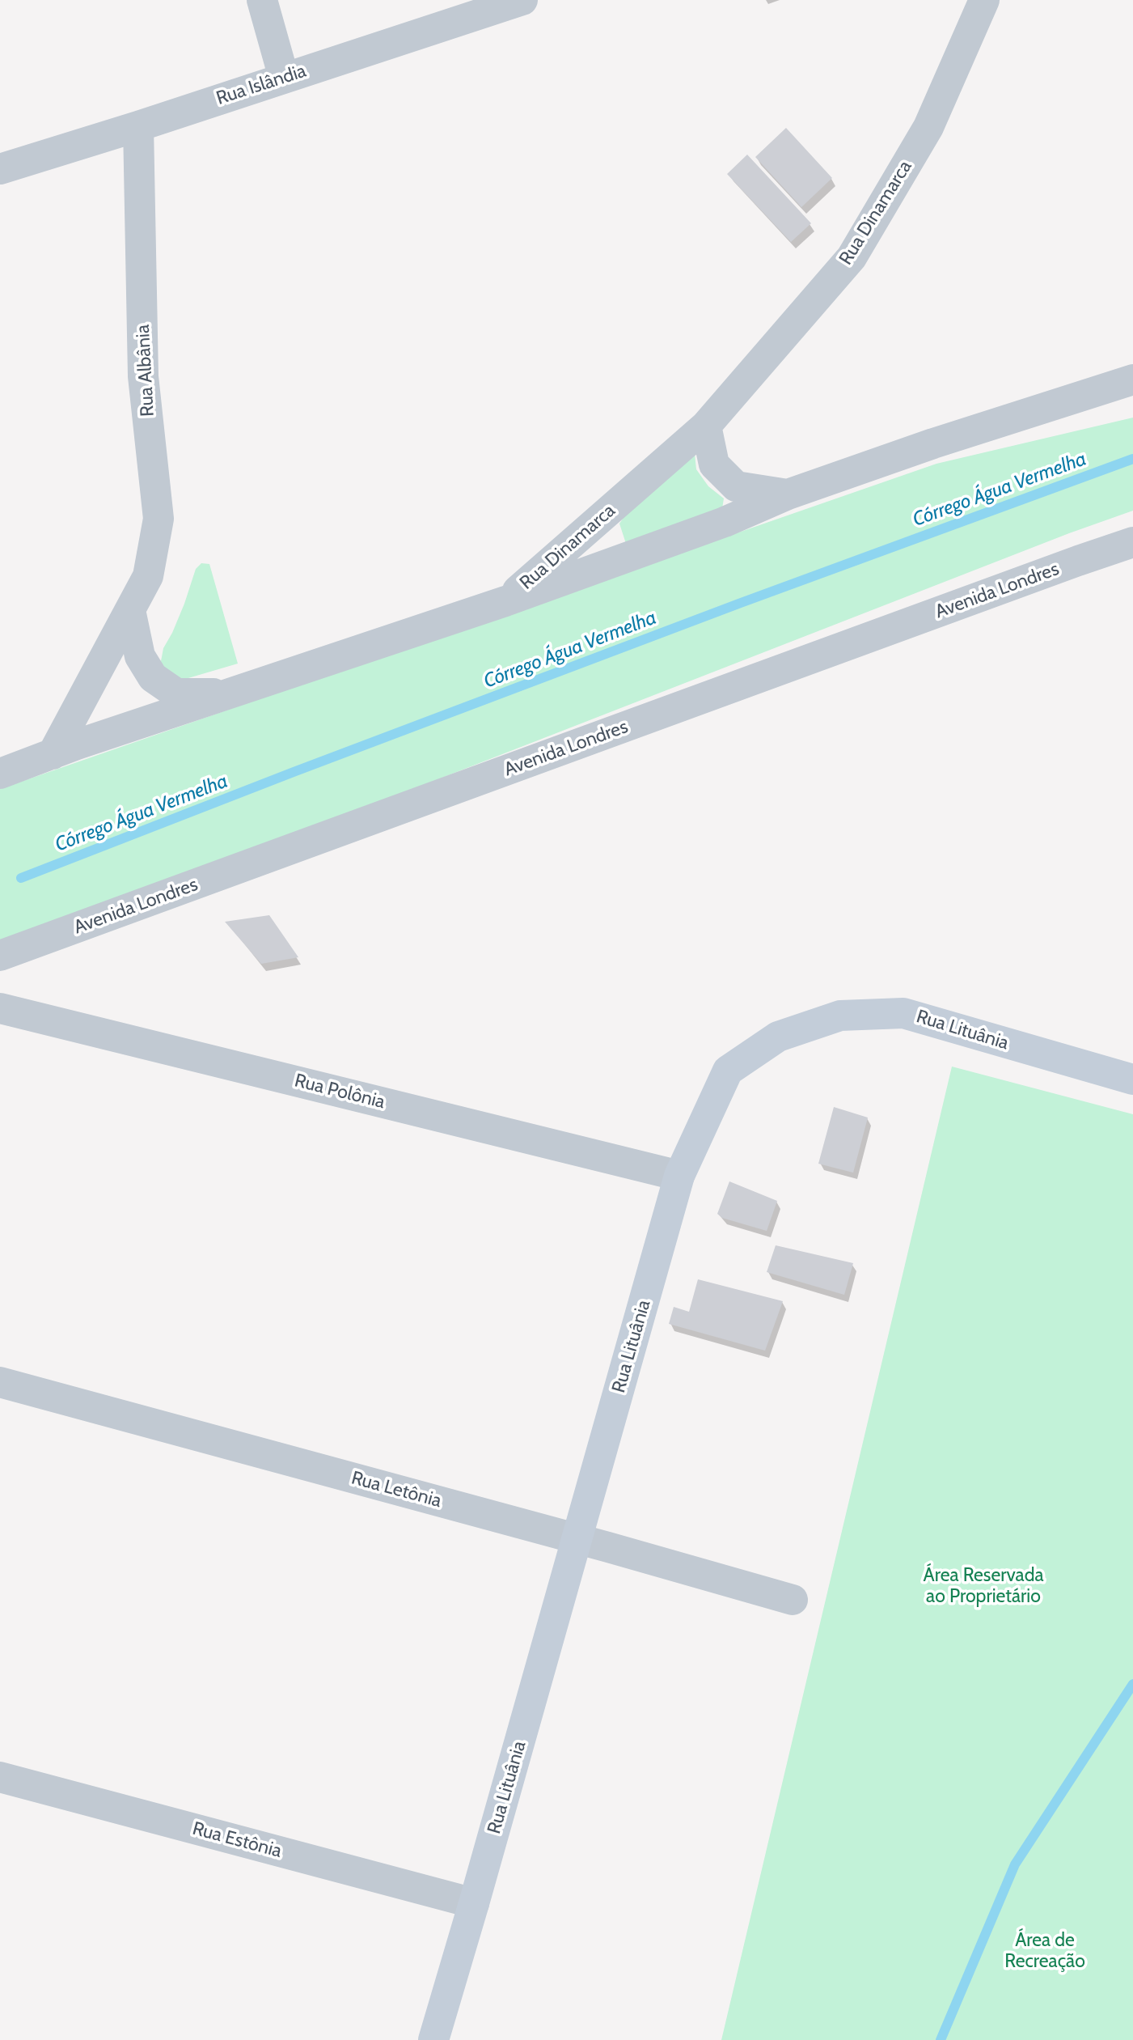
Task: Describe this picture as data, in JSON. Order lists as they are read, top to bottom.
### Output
{
  "streets": {
    "street": [
      "Rua Islândia",
      "Rua Dinamarca",
      "Rua Albânia",
      "Avenida Londres",
      "Rua Lituânia",
      "Rua Polônia",
      "Rua Letônia",
      "Rua Estônia"
    ]
  },
  "crossings": [
    ["Rua Islândia", "Rua Albânia"],
    ["Rua Lituânia", "Rua Polônia"],
    ["Rua Lituânia", "Rua Letônia"],
    ["Rua Lituânia", "Rua Estônia"]
  ],
  "water": ["Córrego Água Vermelha"],
  "parks": ["Área Reservada ao Proprietário", "Área de Recreação"]
}
